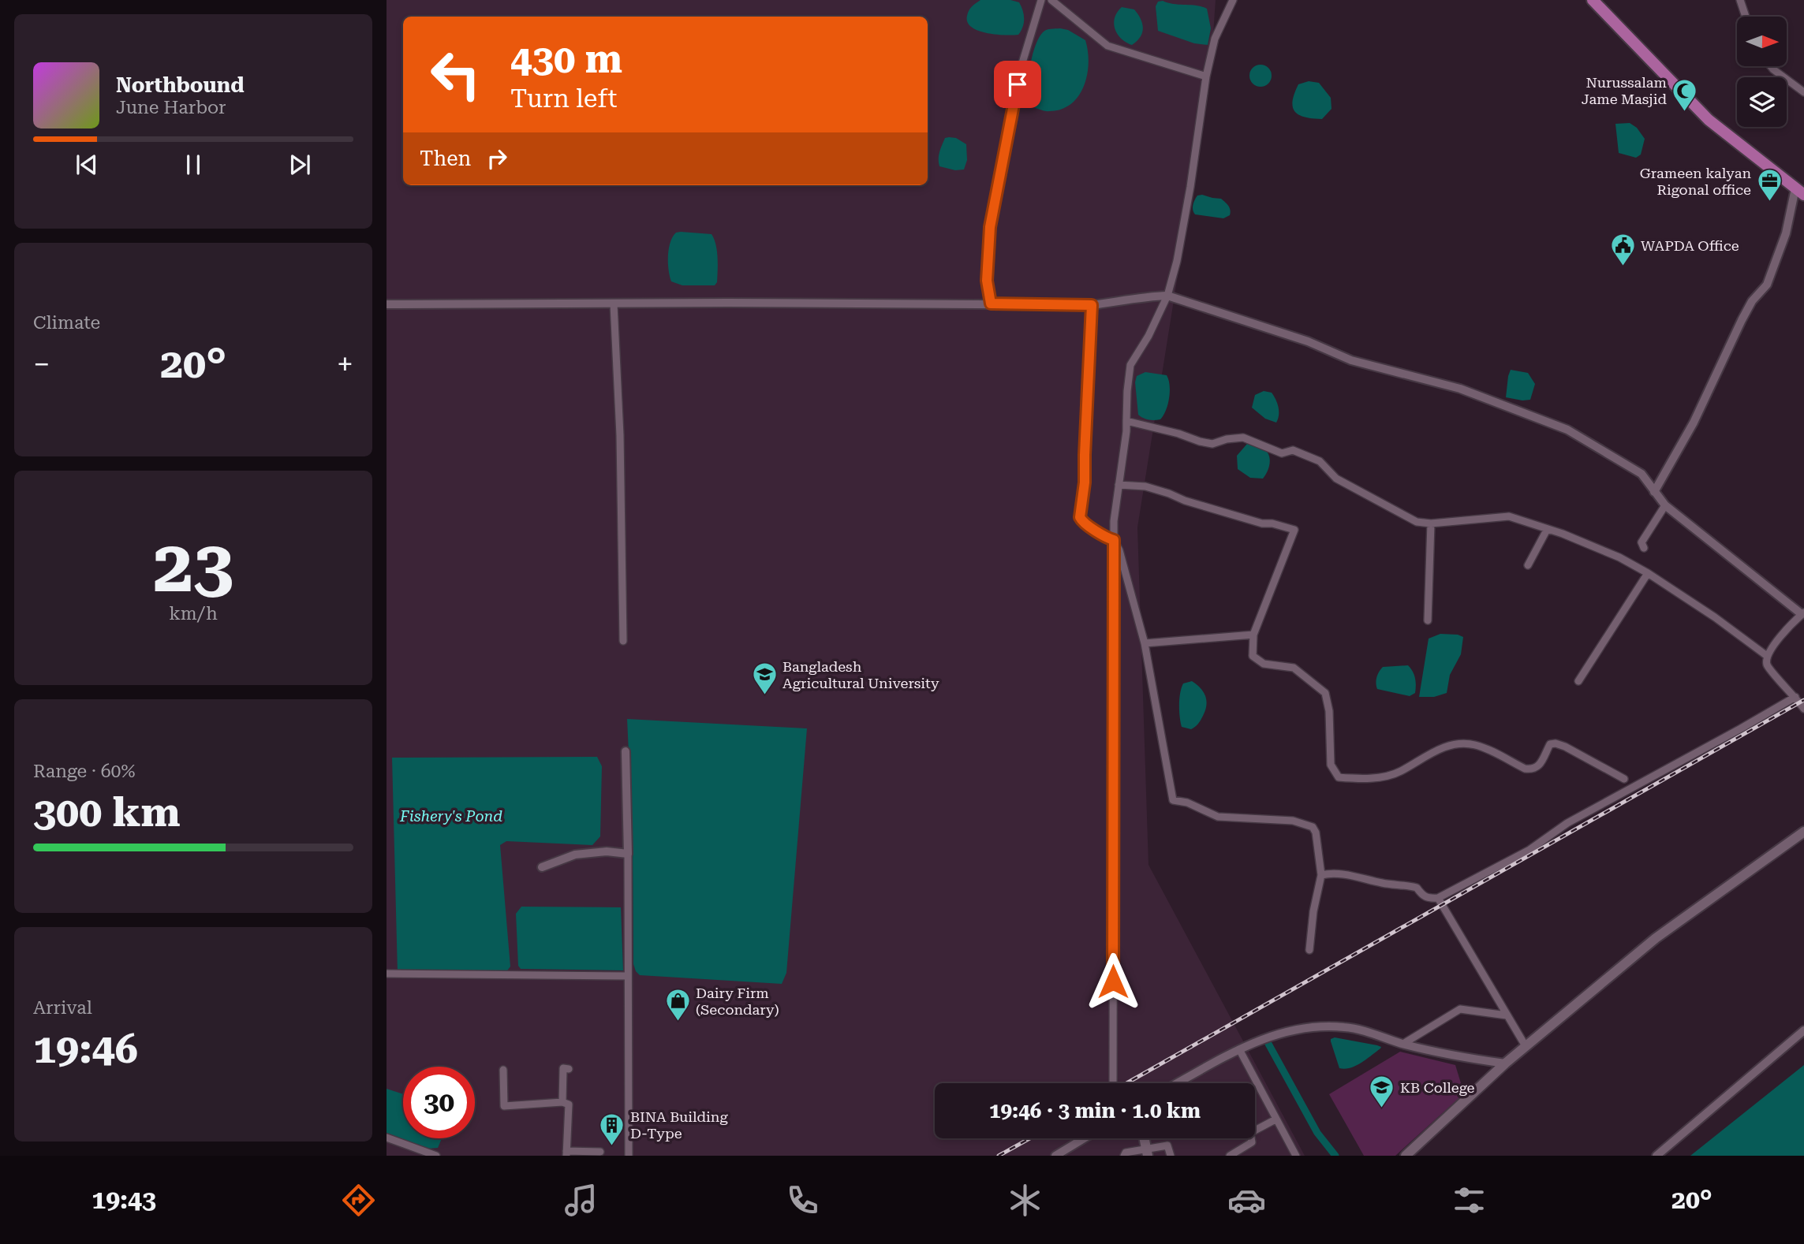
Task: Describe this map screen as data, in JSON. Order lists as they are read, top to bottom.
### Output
{
  "water": ["Fishery's Pond"],
  "places": {
    "mosque": ["Nurussalam Jame Masjid"],
    "office": ["Grameen kalyan Rigonal office"],
    "public building": ["WAPDA Office"],
    "school or university": ["Bangladesh Agricultural University", "KB College"],
    "shop": ["Dairy Firm (Secondary)"],
    "building": ["BINA Building D-Type"]
  },
  "north": "right",
  "page": {
    "turn": ["430 m", "Turn left"],
    "song": ["Northbound", "June Harbor"],
    "then": "Then",
    "tile": [
      "Climate",
      ["23", "km/h"],
      ["Range · 60%", "300 km"],
      ["Arrival", "19:46"]
    ],
    "heat": ["−", "20°", "+"],
    "limit": "30",
    "trip": "19:46 · 3 min · 1.0 km",
    "tabs": ["19:43", "20°"]
  }
}
